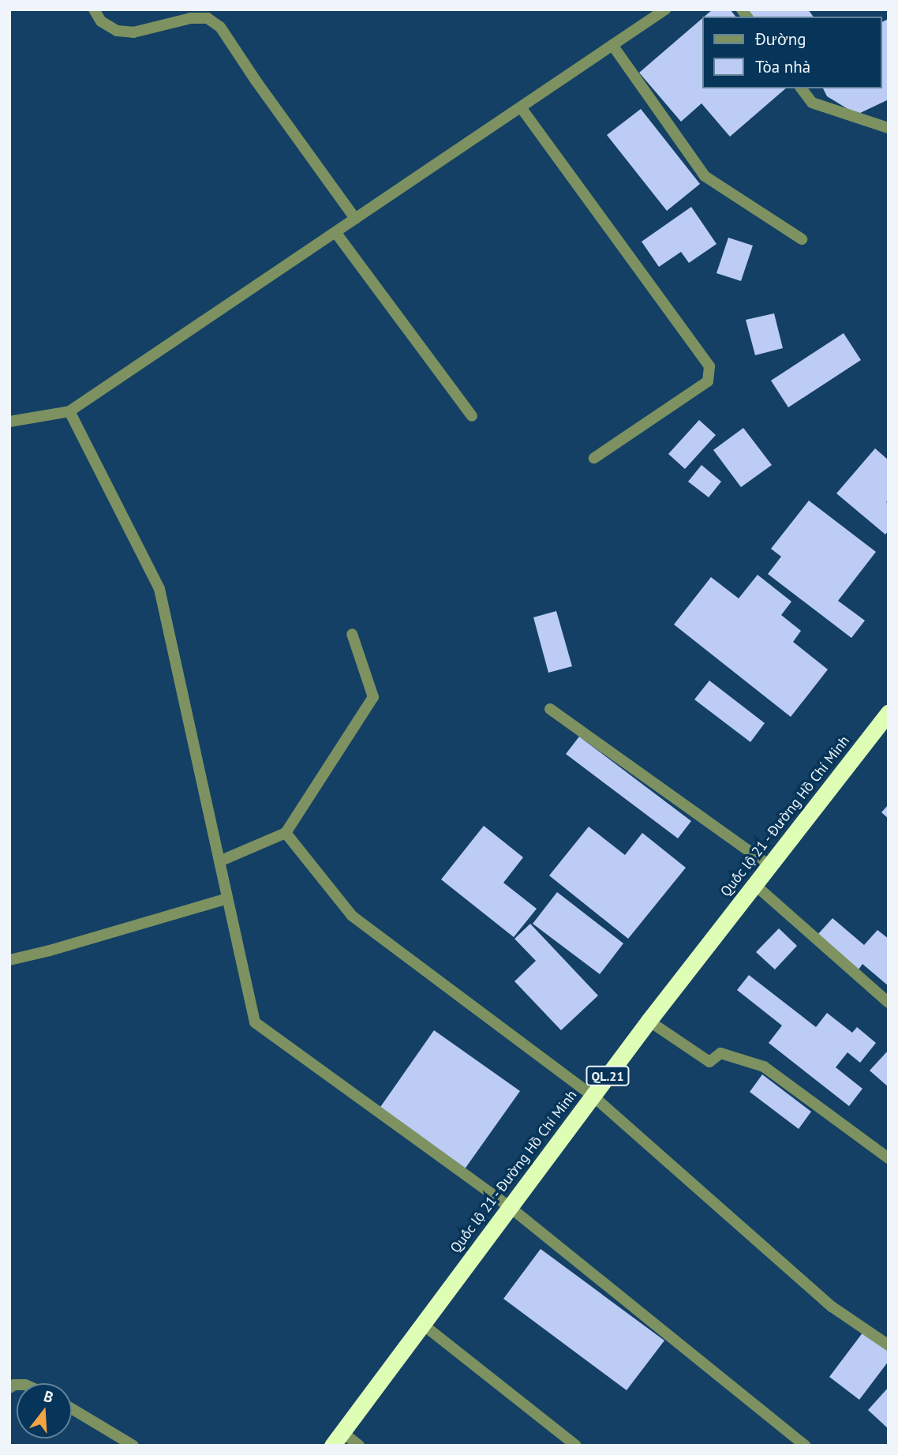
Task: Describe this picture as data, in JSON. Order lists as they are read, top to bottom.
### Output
{
  "streets": {
    "highway": ["Quốc lộ 21 - Đường Hồ Chí Minh", "QL.21"]
  },
  "legend": ["Đường", "Tòa nhà"],
  "north": "top"
}
